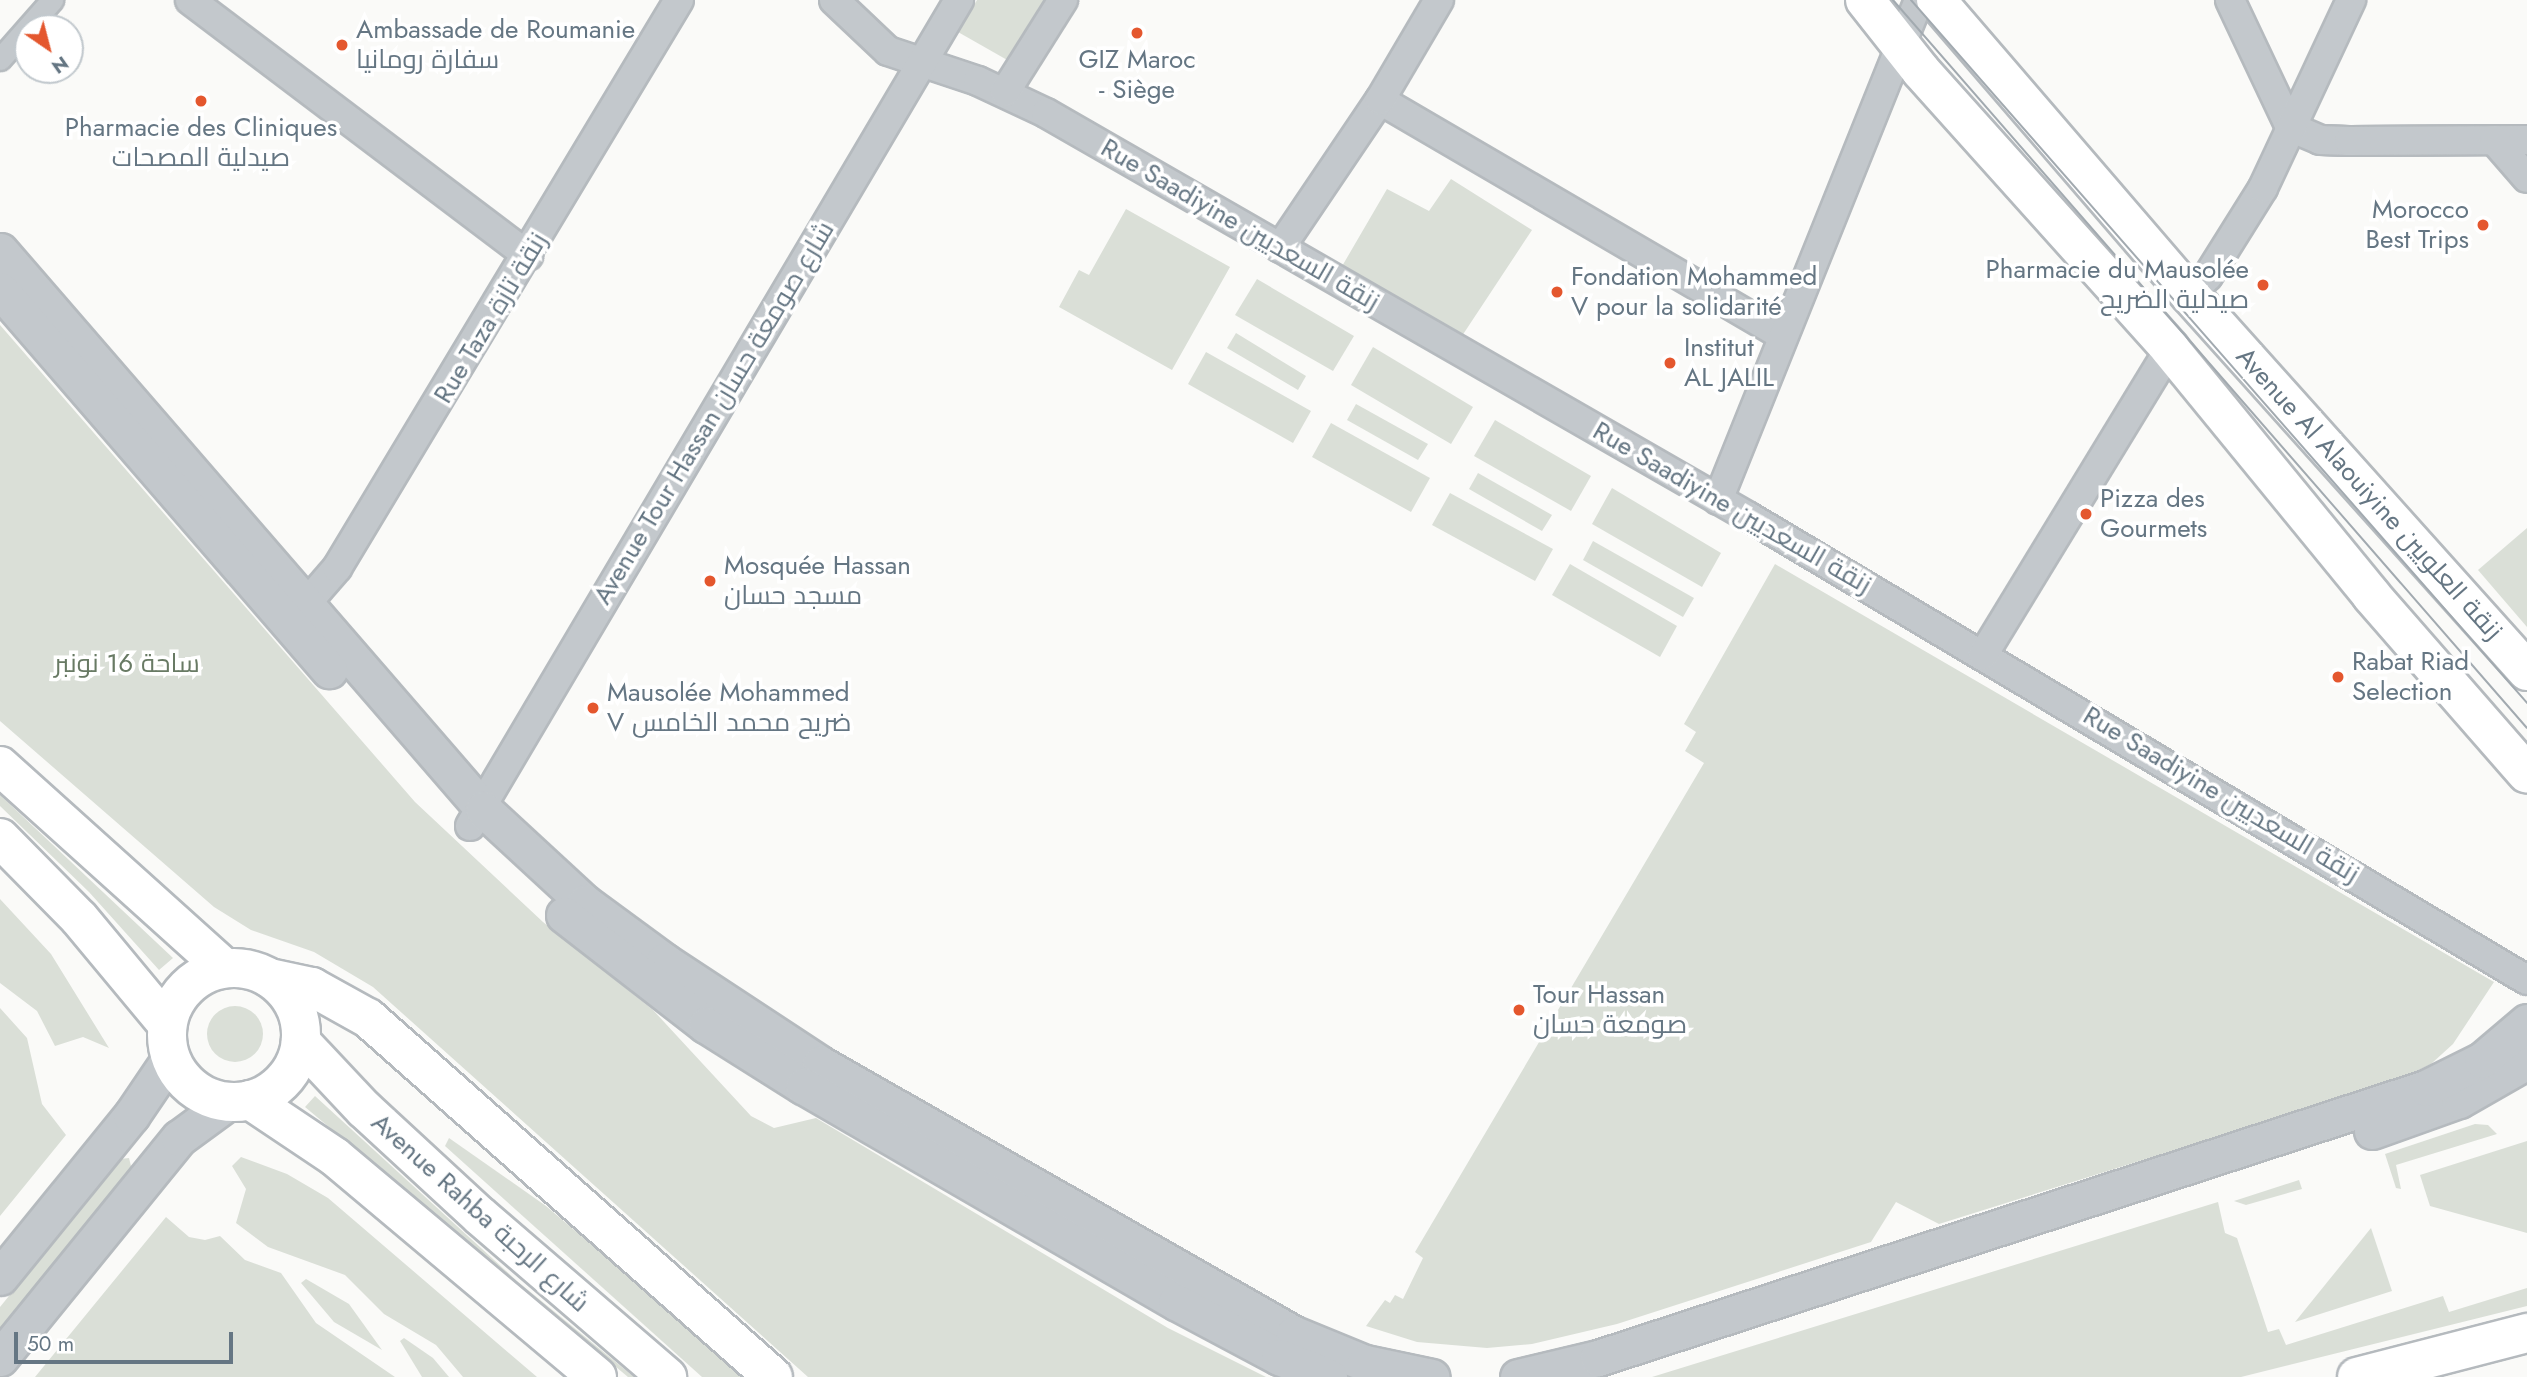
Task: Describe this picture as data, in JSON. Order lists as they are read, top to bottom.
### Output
{
  "streets": {
    "main road": ["Avenue Al Alaouiyine زنقة العلويين", "Avenue Rahba شارع الرحبة"],
    "street": ["Rue Saadiyine زنقة السعديين", "Rue Taza زنقة تازة", "Avenue Tour Hassan شارع صومعة حسان"]
  },
  "crossings": [
    ["Rue Saadiyine زنقة السعديين", "Avenue Tour Hassan شارع صومعة حسان"]
  ],
  "parks": ["ساحة 16 نونبر"],
  "places": [
    "GIZ Maroc - Siège",
    "Ambassade de Roumanie سفارة رومانيا",
    "Pharmacie des Cliniques صيدلية المصحات",
    "Morocco Best Trips",
    "Pharmacie du Mausolée صيدلية الضريح",
    "Fondation Mohammed V pour la solidarité",
    "Institut AL JALIL",
    "Pizza des Gourmets",
    "Mosquée Hassan مسجد حسان",
    "Rabat Riad Selection",
    "Mausolée Mohammed V ضريح محمد الخامس",
    "Tour Hassan صومعة حسان"
  ],
  "scale_bar": "50 m",
  "north": "bottom right"
}
